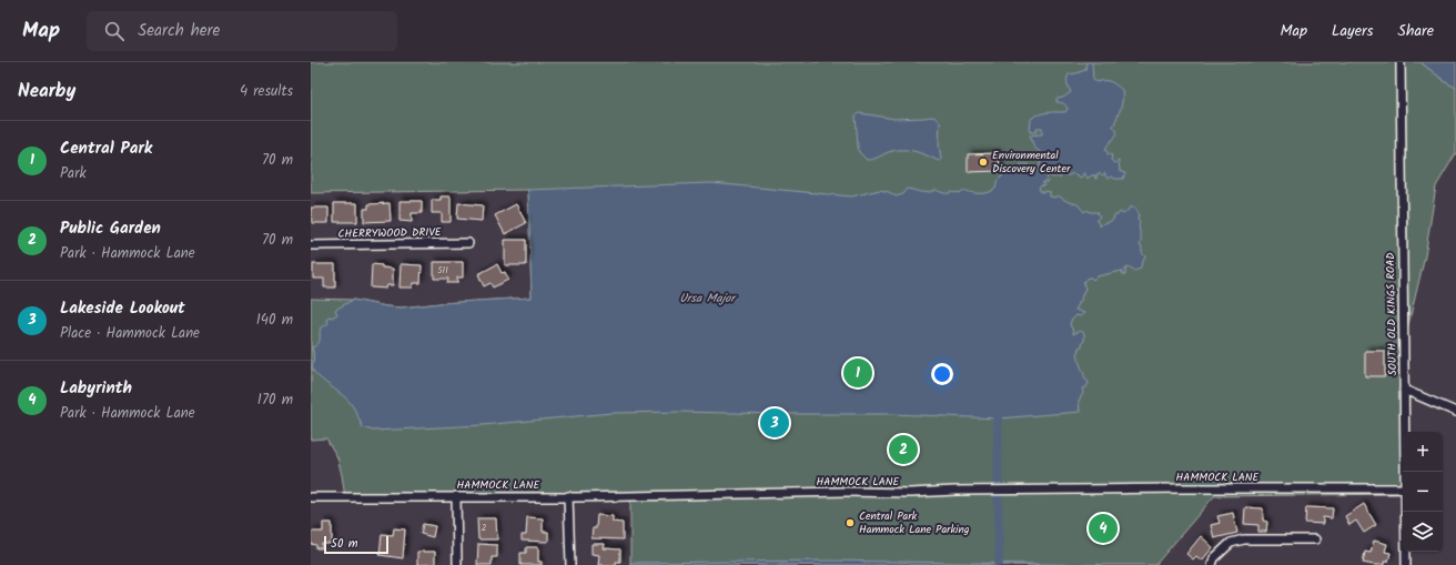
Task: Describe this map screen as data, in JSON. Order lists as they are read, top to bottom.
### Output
{
  "streets": {
    "street": ["CHERRYWOOD DRIVE", "SOUTH OLD KINGS ROAD", "HAMMOCK LANE"]
  },
  "water": ["Ursa Major"],
  "places": ["Environmental Discovery Center", "Central Park Hammock Lane Parking"],
  "house_numbers": ["511", "2"],
  "scale_bar": "50 m",
  "page": {
    "header": "Map",
    "search": "Search here",
    "nav": ["Map", "Layers", "Share"],
    "heading": ["Nearby", "4 results"],
    "list": [
      {
        "mark": "1",
        "name": "Central Park",
        "note": "Park",
        "value": "70 m"
      },
      {
        "mark": "2",
        "name": "Public Garden",
        "note": "Park · Hammock Lane",
        "value": "70 m"
      },
      {
        "mark": "3",
        "name": "Lakeside Lookout",
        "note": "Place · Hammock Lane",
        "value": "140 m"
      },
      {
        "mark": "4",
        "name": "Labyrinth",
        "note": "Park · Hammock Lane",
        "value": "170 m"
      }
    ],
    "pins": [
      "1",
      "3",
      "2",
      "4"
    ],
    "map_buttons": ["+", "−"],
    "scale": "50 m"
  }
}
